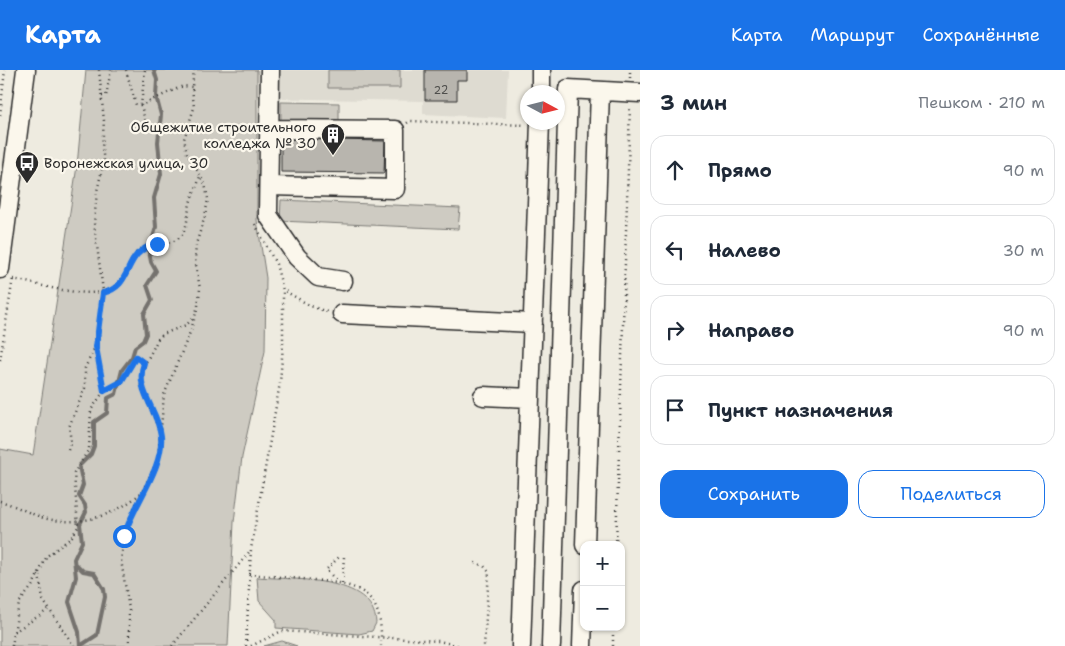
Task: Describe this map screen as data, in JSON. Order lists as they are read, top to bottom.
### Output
{
  "places": {
    "building": ["Общежитие строительного колледжа № 30"],
    "bus stop": ["Воронежская улица, 30"]
  },
  "house_numbers": ["22"],
  "north": "right",
  "page": {
    "header": "Карта",
    "nav": ["Карта", "Маршрут", "Сохранённые"],
    "heading": ["3 мин", "Пешком · 210 m"],
    "list": [
      ["Прямо", "90 m"],
      ["Налево", "30 m"],
      ["Направо", "90 m"],
      "Пункт назначения"
    ],
    "buttons": ["Сохранить", "Поделиться"],
    "map_buttons": ["+", "−"]
  }
}
